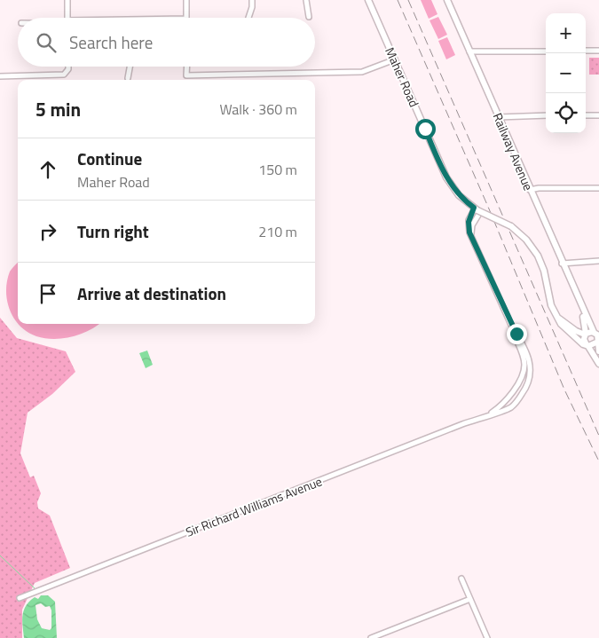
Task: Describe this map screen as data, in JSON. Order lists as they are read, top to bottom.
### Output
{
  "streets": {
    "street": ["Maher Road", "Railway Avenue", "Sir Richard Williams Avenue"]
  },
  "crossings": [
    ["Maher Road", "Railway Avenue"],
    ["Maher Road", "Sir Richard Williams Avenue"]
  ],
  "page": {
    "map_buttons": ["+", "−"],
    "search": "Search here",
    "heading": ["5 min", "Walk · 360 m"],
    "list": [
      ["Continue", "Maher Road", "150 m"],
      ["Turn right", "210 m"],
      "Arrive at destination"
    ]
  }
}
